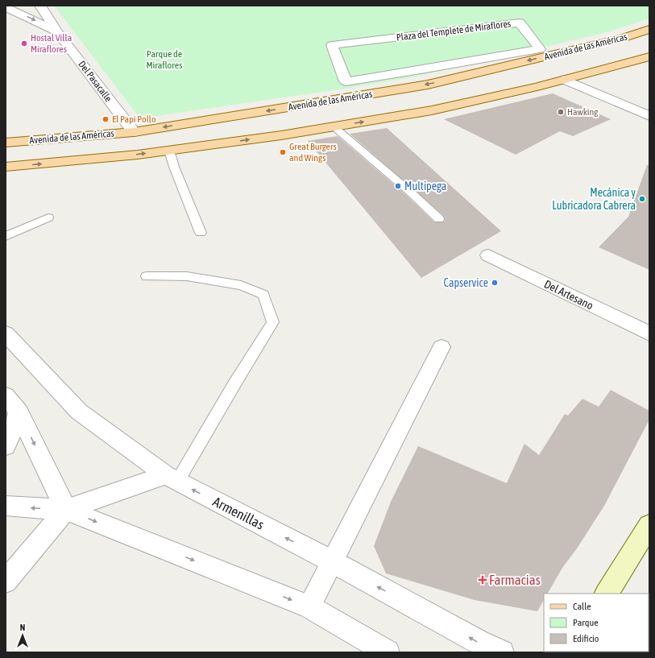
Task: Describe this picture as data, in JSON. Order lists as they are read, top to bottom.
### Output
{
  "streets": {
    "main road": ["Avenida de las Américas"],
    "street": [
      "Plaza del Templete de Miraflores",
      "Del Pasacalle",
      "Del Artesano",
      "Armenillas"
    ]
  },
  "crossings": [
    ["Avenida de las Américas", "Del Pasacalle"]
  ],
  "parks": ["Parque de Miraflores"],
  "places": {
    "other": [
      "Hostal Villa Miraflores",
      "Hawking",
      "El Papi Pollo",
      "Great Burgers and Wings",
      "Multipega",
      "Mecánica y Lubricadora Cabrera",
      "Capservice"
    ],
    "health": ["Farmacias"]
  },
  "legend": ["Calle", "Parque", "Edificio"],
  "north": "top"
}
